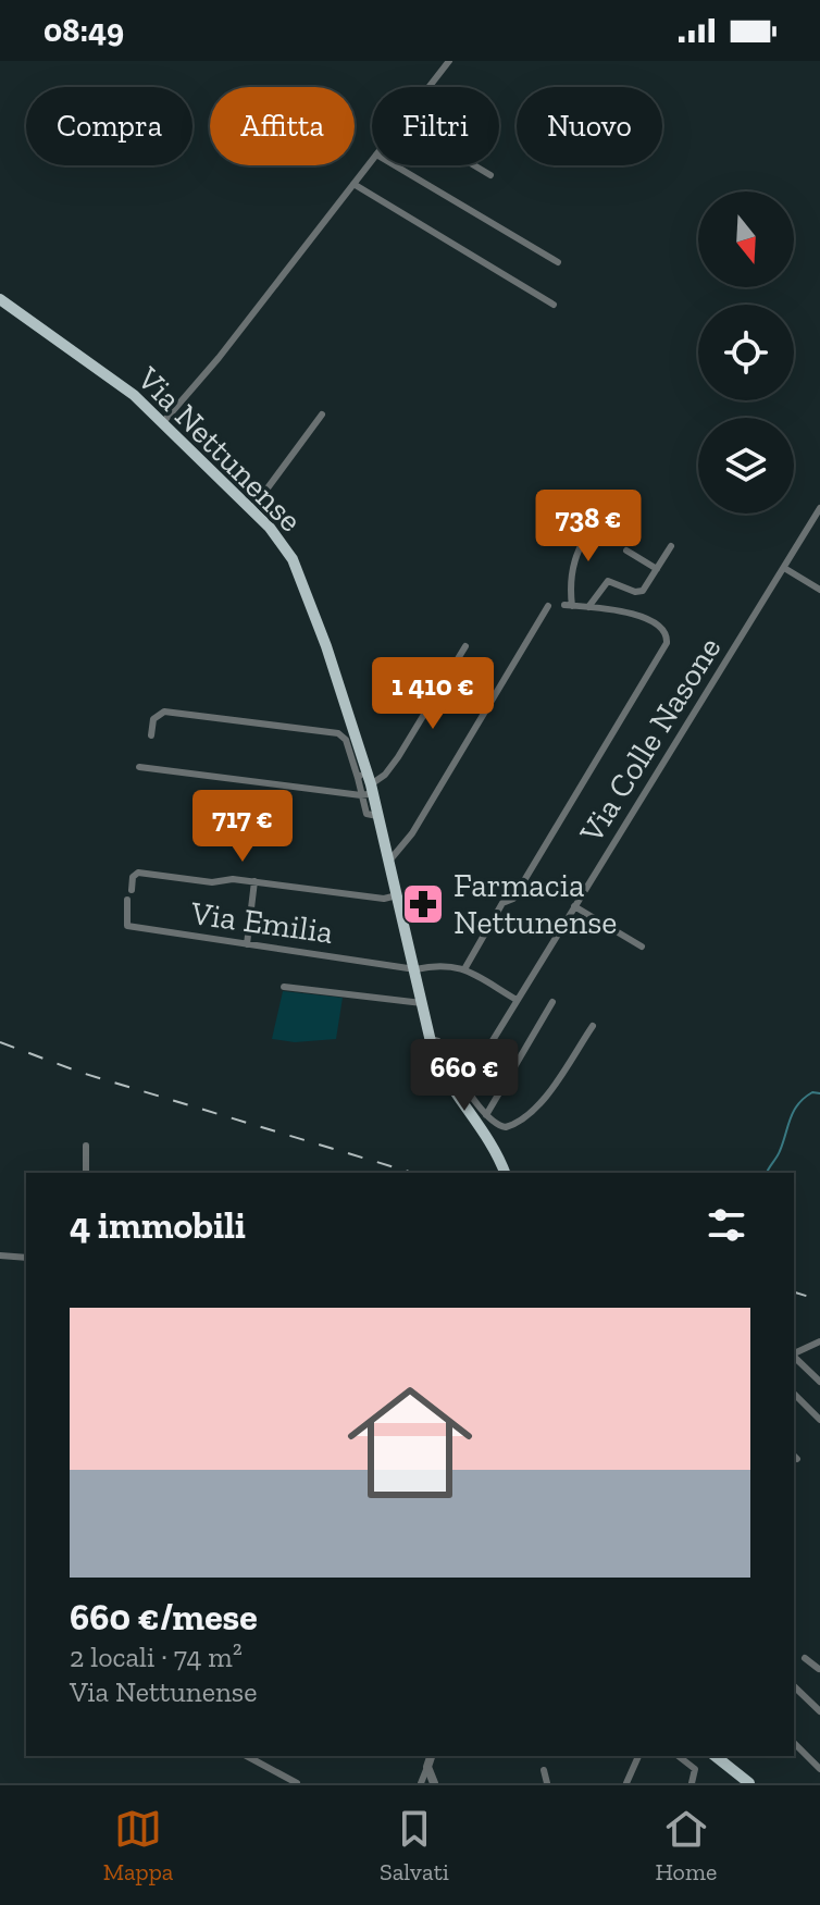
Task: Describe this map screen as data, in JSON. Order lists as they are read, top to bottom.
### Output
{
  "streets": {
    "main road": ["Via Nettunense"],
    "street": ["Via Colle Nasone", "Via Emilia"]
  },
  "crossings": [
    ["Via Nettunense", "Via Emilia"]
  ],
  "places": {
    "pharmacy": ["Farmacia Nettunense"]
  },
  "north": "bottom",
  "page": {
    "status": "08:49",
    "chip": [
      "Compra",
      "Affitta",
      "Filtri",
      "Nuovo"
    ],
    "price": [
      "738 €",
      "1 410 €",
      "717 €",
      "660 €"
    ],
    "heading": "4 immobili",
    "list": [
      {
        "name": "660 €/mese",
        "note": "2 locali · 74 m² · Via Nettunense"
      }
    ],
    "tabs": ["Mappa", "Salvati", "Home"]
  }
}
